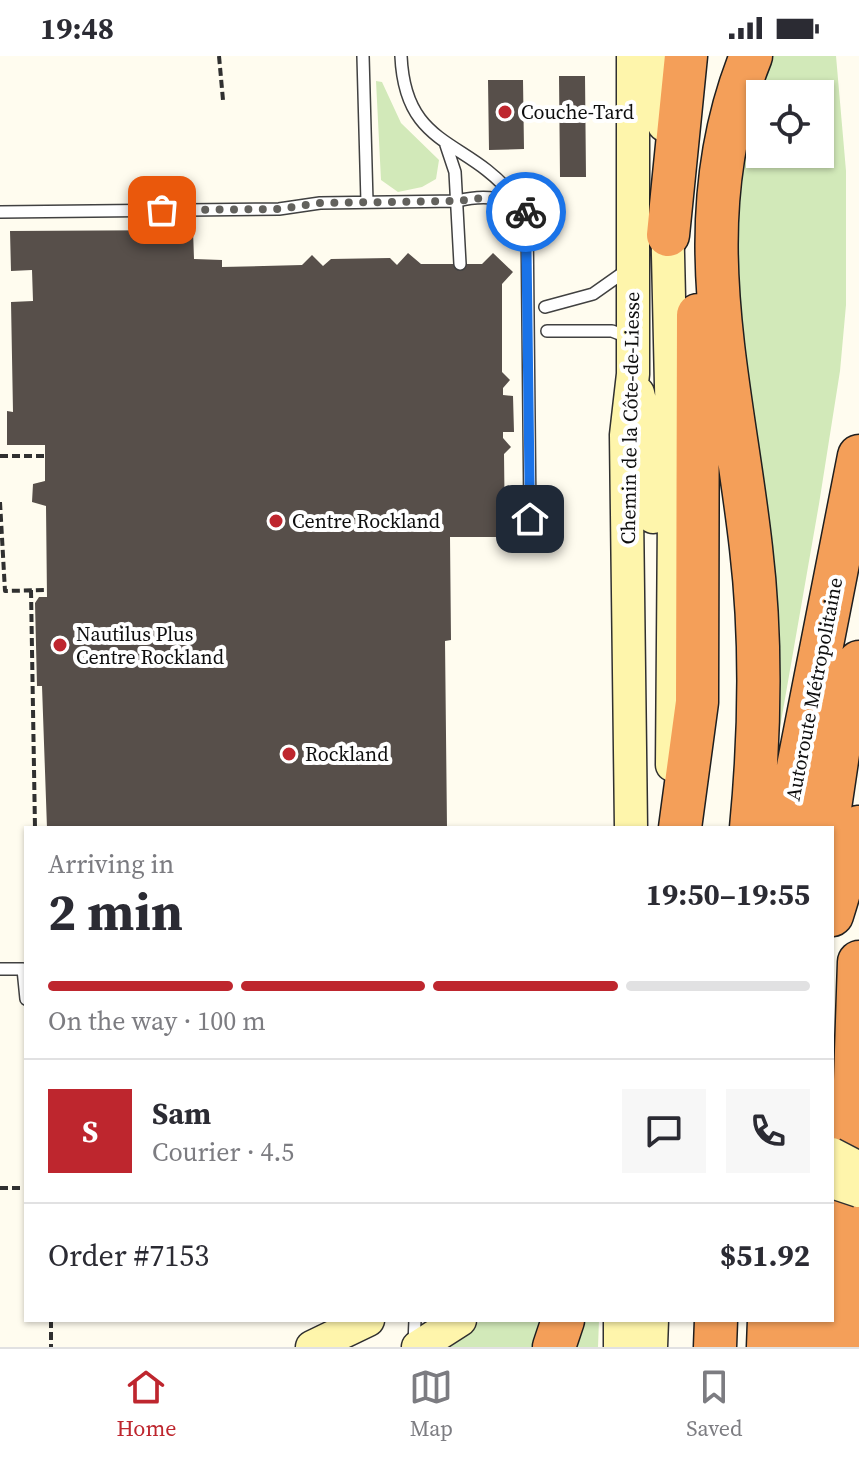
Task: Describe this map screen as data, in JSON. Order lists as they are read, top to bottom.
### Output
{
  "streets": {
    "highway": ["Autoroute Métropolitaine"],
    "main road": ["Chemin de la Côte-de-Liesse"]
  },
  "places": [
    "Couche-Tard",
    "Centre Rockland",
    "Nautilus Plus Centre Rockland",
    "Rockland"
  ],
  "page": {
    "status": "19:48",
    "heading": ["2 min", "Arriving in", "19:50–19:55"],
    "panel": [
      "Sam",
      "Courier · 4.5",
      "Order #7153",
      "$51.92"
    ],
    "bar": "On the way · 100 m",
    "round": "S",
    "tabs": ["Home", "Map", "Saved"]
  }
}
